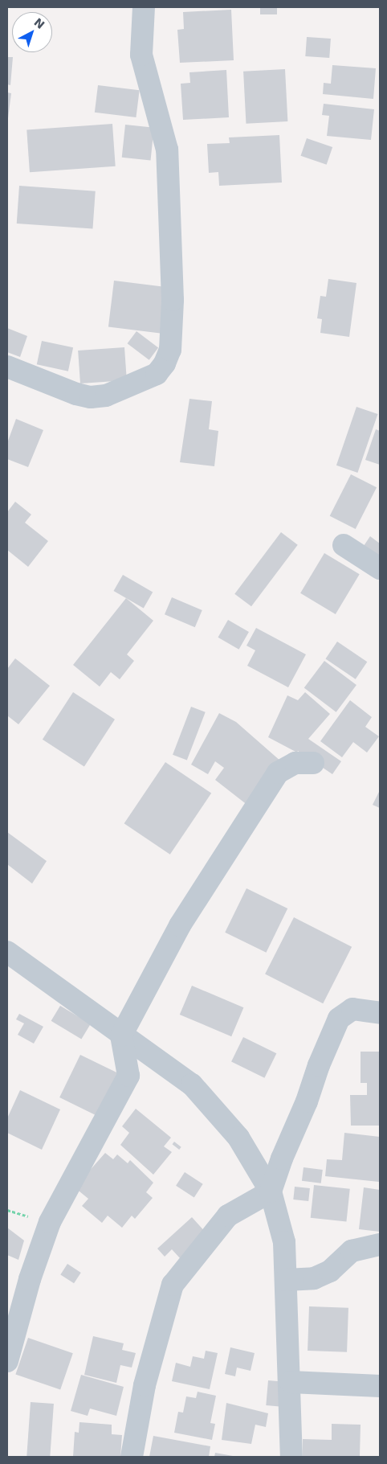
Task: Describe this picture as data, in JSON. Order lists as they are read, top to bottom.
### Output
{
  "north": "top right"
}
